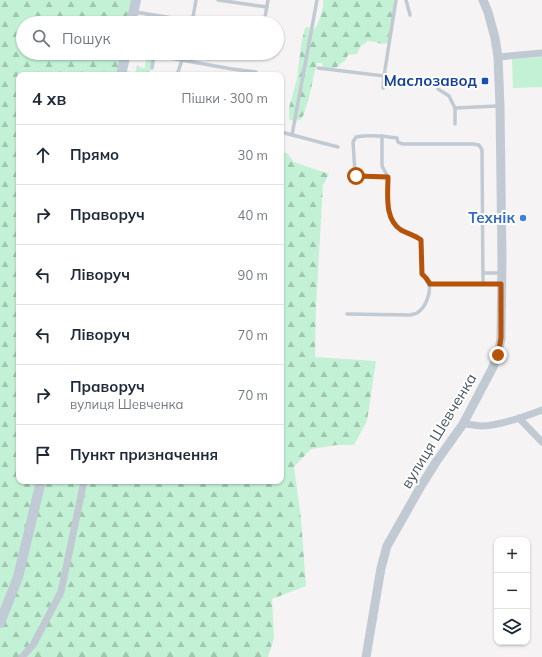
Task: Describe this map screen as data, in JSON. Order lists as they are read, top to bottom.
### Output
{
  "streets": {
    "street": ["вулиця Шевченка"]
  },
  "places": {
    "transit": ["Маслозавод"],
    "other": ["Технік"]
  },
  "page": {
    "search": "Пошук",
    "heading": ["4 хв", "Пішки · 300 m"],
    "list": [
      ["Прямо", "30 m"],
      ["Праворуч", "40 m"],
      ["Ліворуч", "90 m"],
      ["Ліворуч", "70 m"],
      ["Праворуч", "вулиця Шевченка", "70 m"],
      "Пункт призначення"
    ],
    "map_buttons": ["+", "−"]
  }
}
